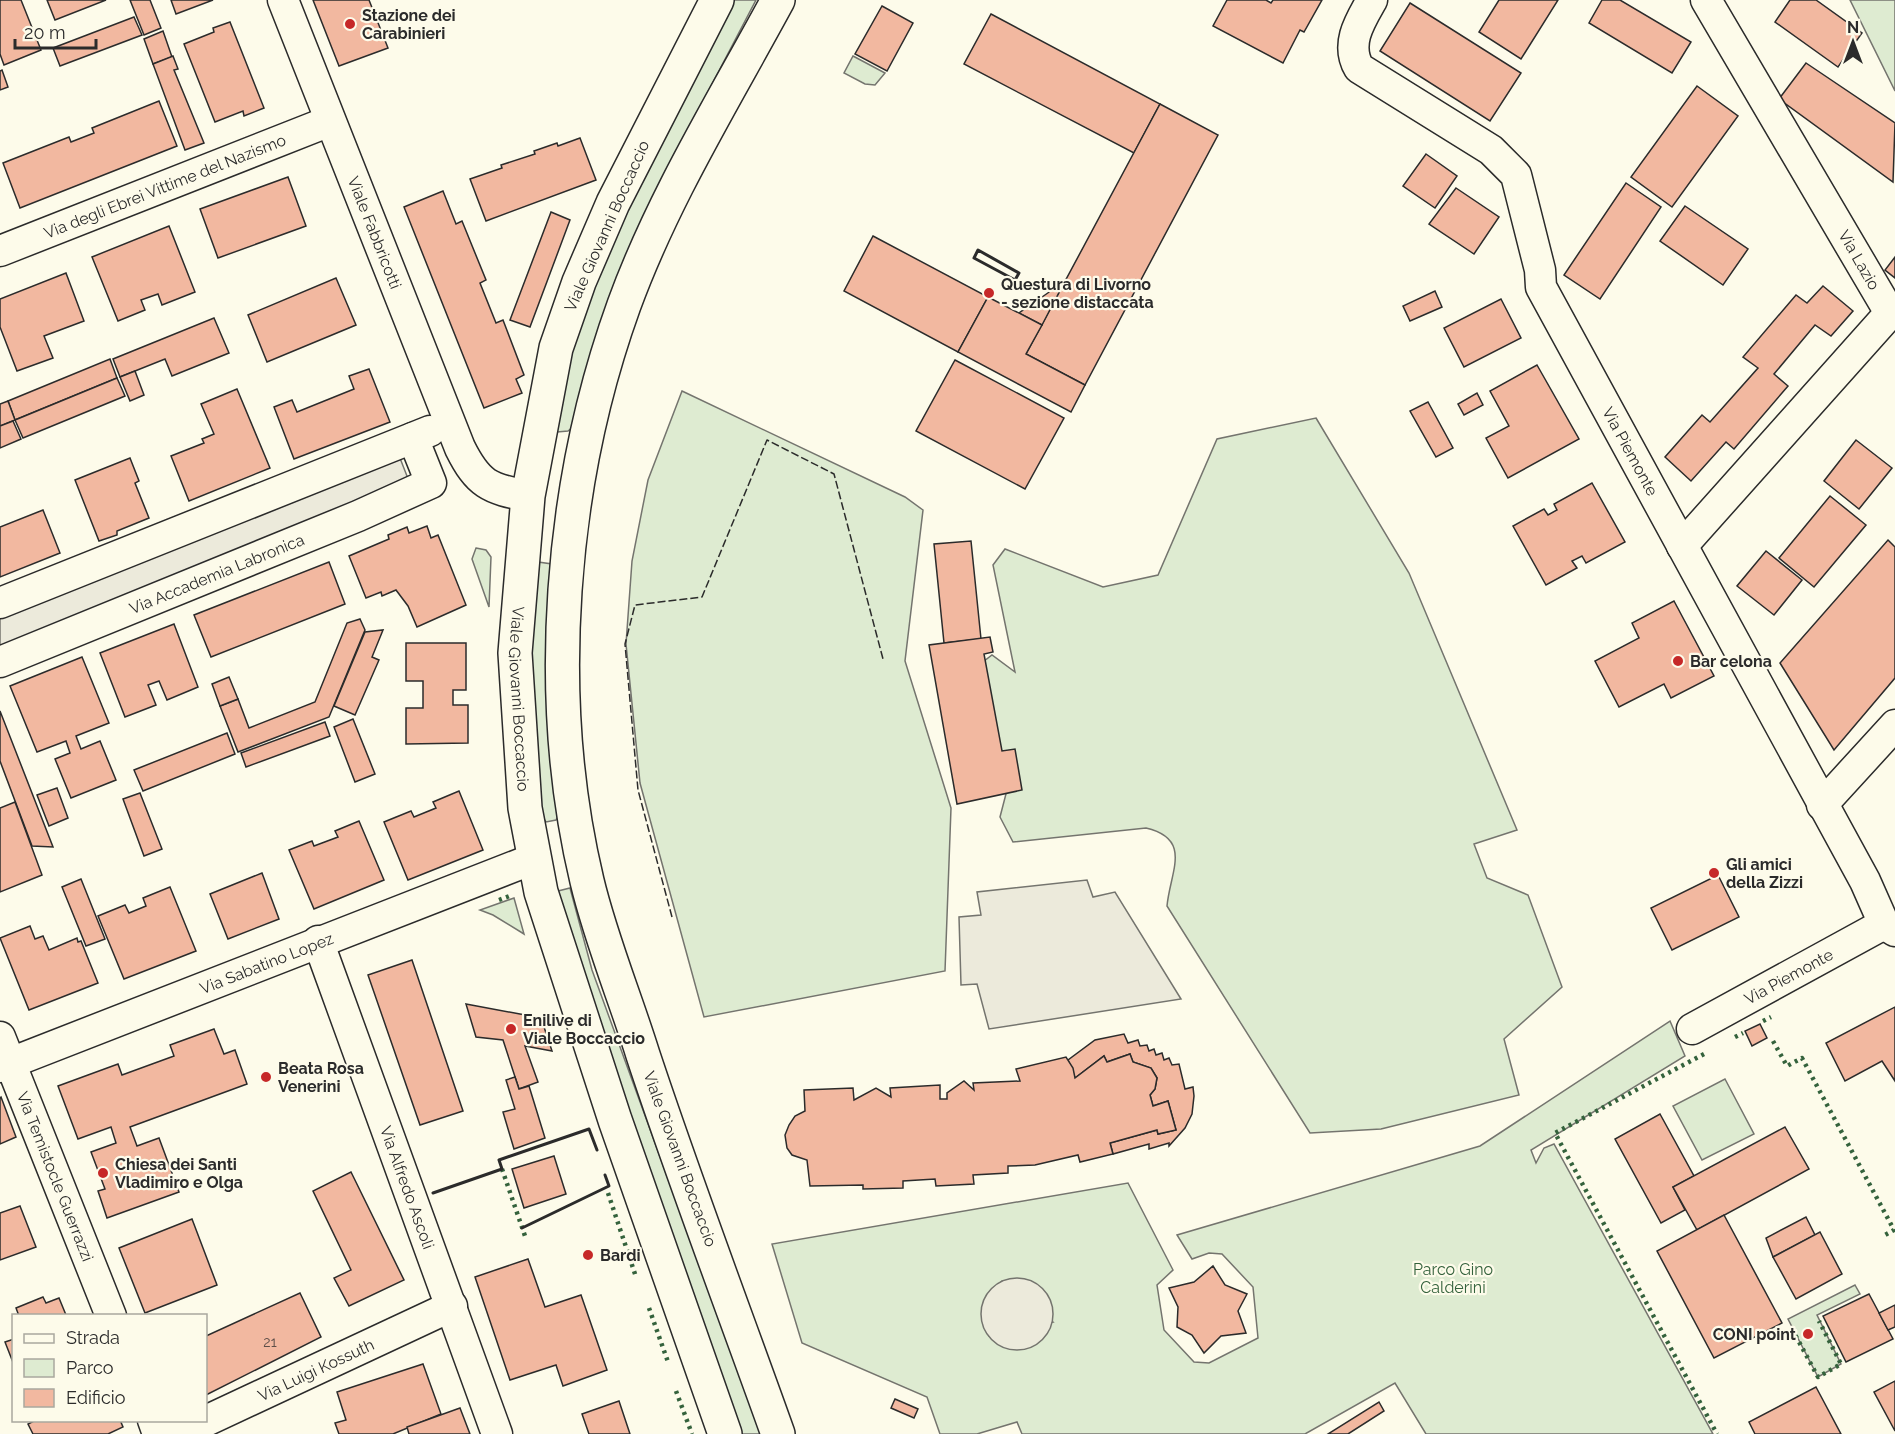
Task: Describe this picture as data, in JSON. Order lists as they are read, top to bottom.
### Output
{
  "streets": {
    "main road": ["Viale Giovanni Boccaccio"],
    "street": [
      "Via degli Ebrei Vittime del Nazismo",
      "Viale Fabbricotti",
      "Via Lazio",
      "Via Piemonte",
      "Via Accademia Labronica",
      "Via Sabatino Lopez",
      "Via Temistocle Guerrazzi",
      "Via Alfredo Ascoli",
      "Via Luigi Kossuth"
    ]
  },
  "crossings": [
    ["Via degli Ebrei Vittime del Nazismo", "Viale Fabbricotti"],
    ["Viale Giovanni Boccaccio", "Viale Fabbricotti"],
    ["Viale Giovanni Boccaccio", "Via Sabatino Lopez"],
    ["Viale Fabbricotti", "Via Accademia Labronica"],
    ["Via Lazio", "Via Piemonte"],
    ["Via Sabatino Lopez", "Via Temistocle Guerrazzi"],
    ["Via Sabatino Lopez", "Via Alfredo Ascoli"],
    ["Via Alfredo Ascoli", "Via Luigi Kossuth"]
  ],
  "parks": ["Parco Gino Calderini"],
  "places": [
    "Stazione dei Carabinieri",
    "Questura di Livorno - sezione distaccata",
    "Bar celona",
    "Gli amici della Zizzi",
    "Enilive di Viale Boccaccio",
    "Beata Rosa Venerini",
    "Chiesa dei Santi Vladimiro e Olga",
    "Bardi",
    "CONI point"
  ],
  "house_numbers": ["21"],
  "legend": ["Strada", "Parco", "Edificio"],
  "scale_bar": "20 m",
  "north": "top"
}
